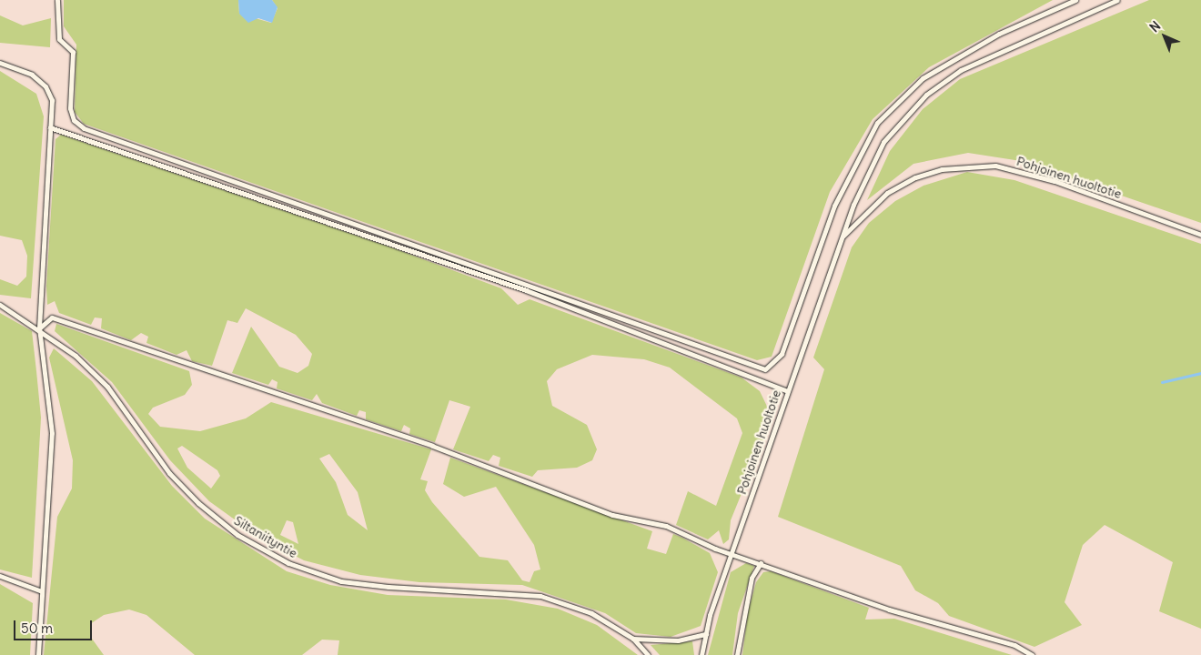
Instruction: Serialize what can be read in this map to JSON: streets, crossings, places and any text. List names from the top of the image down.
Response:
{
  "streets": {
    "lane": ["Pohjoinen huoltotie", "Siltaniityntie"]
  },
  "scale_bar": "50 m",
  "north": "top left"
}
